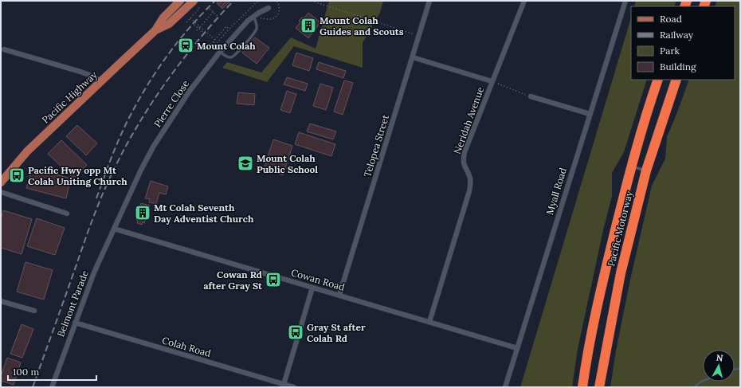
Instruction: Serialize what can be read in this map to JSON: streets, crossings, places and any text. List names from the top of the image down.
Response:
{
  "streets": {
    "highway": ["Pacific Motorway"],
    "main road": ["Pacific Highway"],
    "street": [
      "Pierre Close",
      "Neridah Avenue",
      "Telopea Street",
      "Myall Road",
      "Cowan Road",
      "Belmont Parade",
      "Colah Road"
    ]
  },
  "crossings": [
    ["Pierre Close", "Cowan Road"],
    ["Pierre Close", "Belmont Parade"],
    ["Neridah Avenue", "Cowan Road"],
    ["Telopea Street", "Cowan Road"],
    ["Myall Road", "Cowan Road"],
    ["Cowan Road", "Belmont Parade"],
    ["Belmont Parade", "Colah Road"]
  ],
  "places": {
    "building": ["Mount Colah Guides and Scouts", "Mt Colah Seventh Day Adventist Church"],
    "station": ["Mount Colah"],
    "school or university": ["Mount Colah Public School"],
    "bus stop": ["Pacific Hwy opp Mt Colah Uniting Church", "Cowan Rd after Gray St", "Gray St after Colah Rd"]
  },
  "legend": [
    "Road",
    "Railway",
    "Park",
    "Building"
  ],
  "scale_bar": "100 m",
  "north": "top"
}
